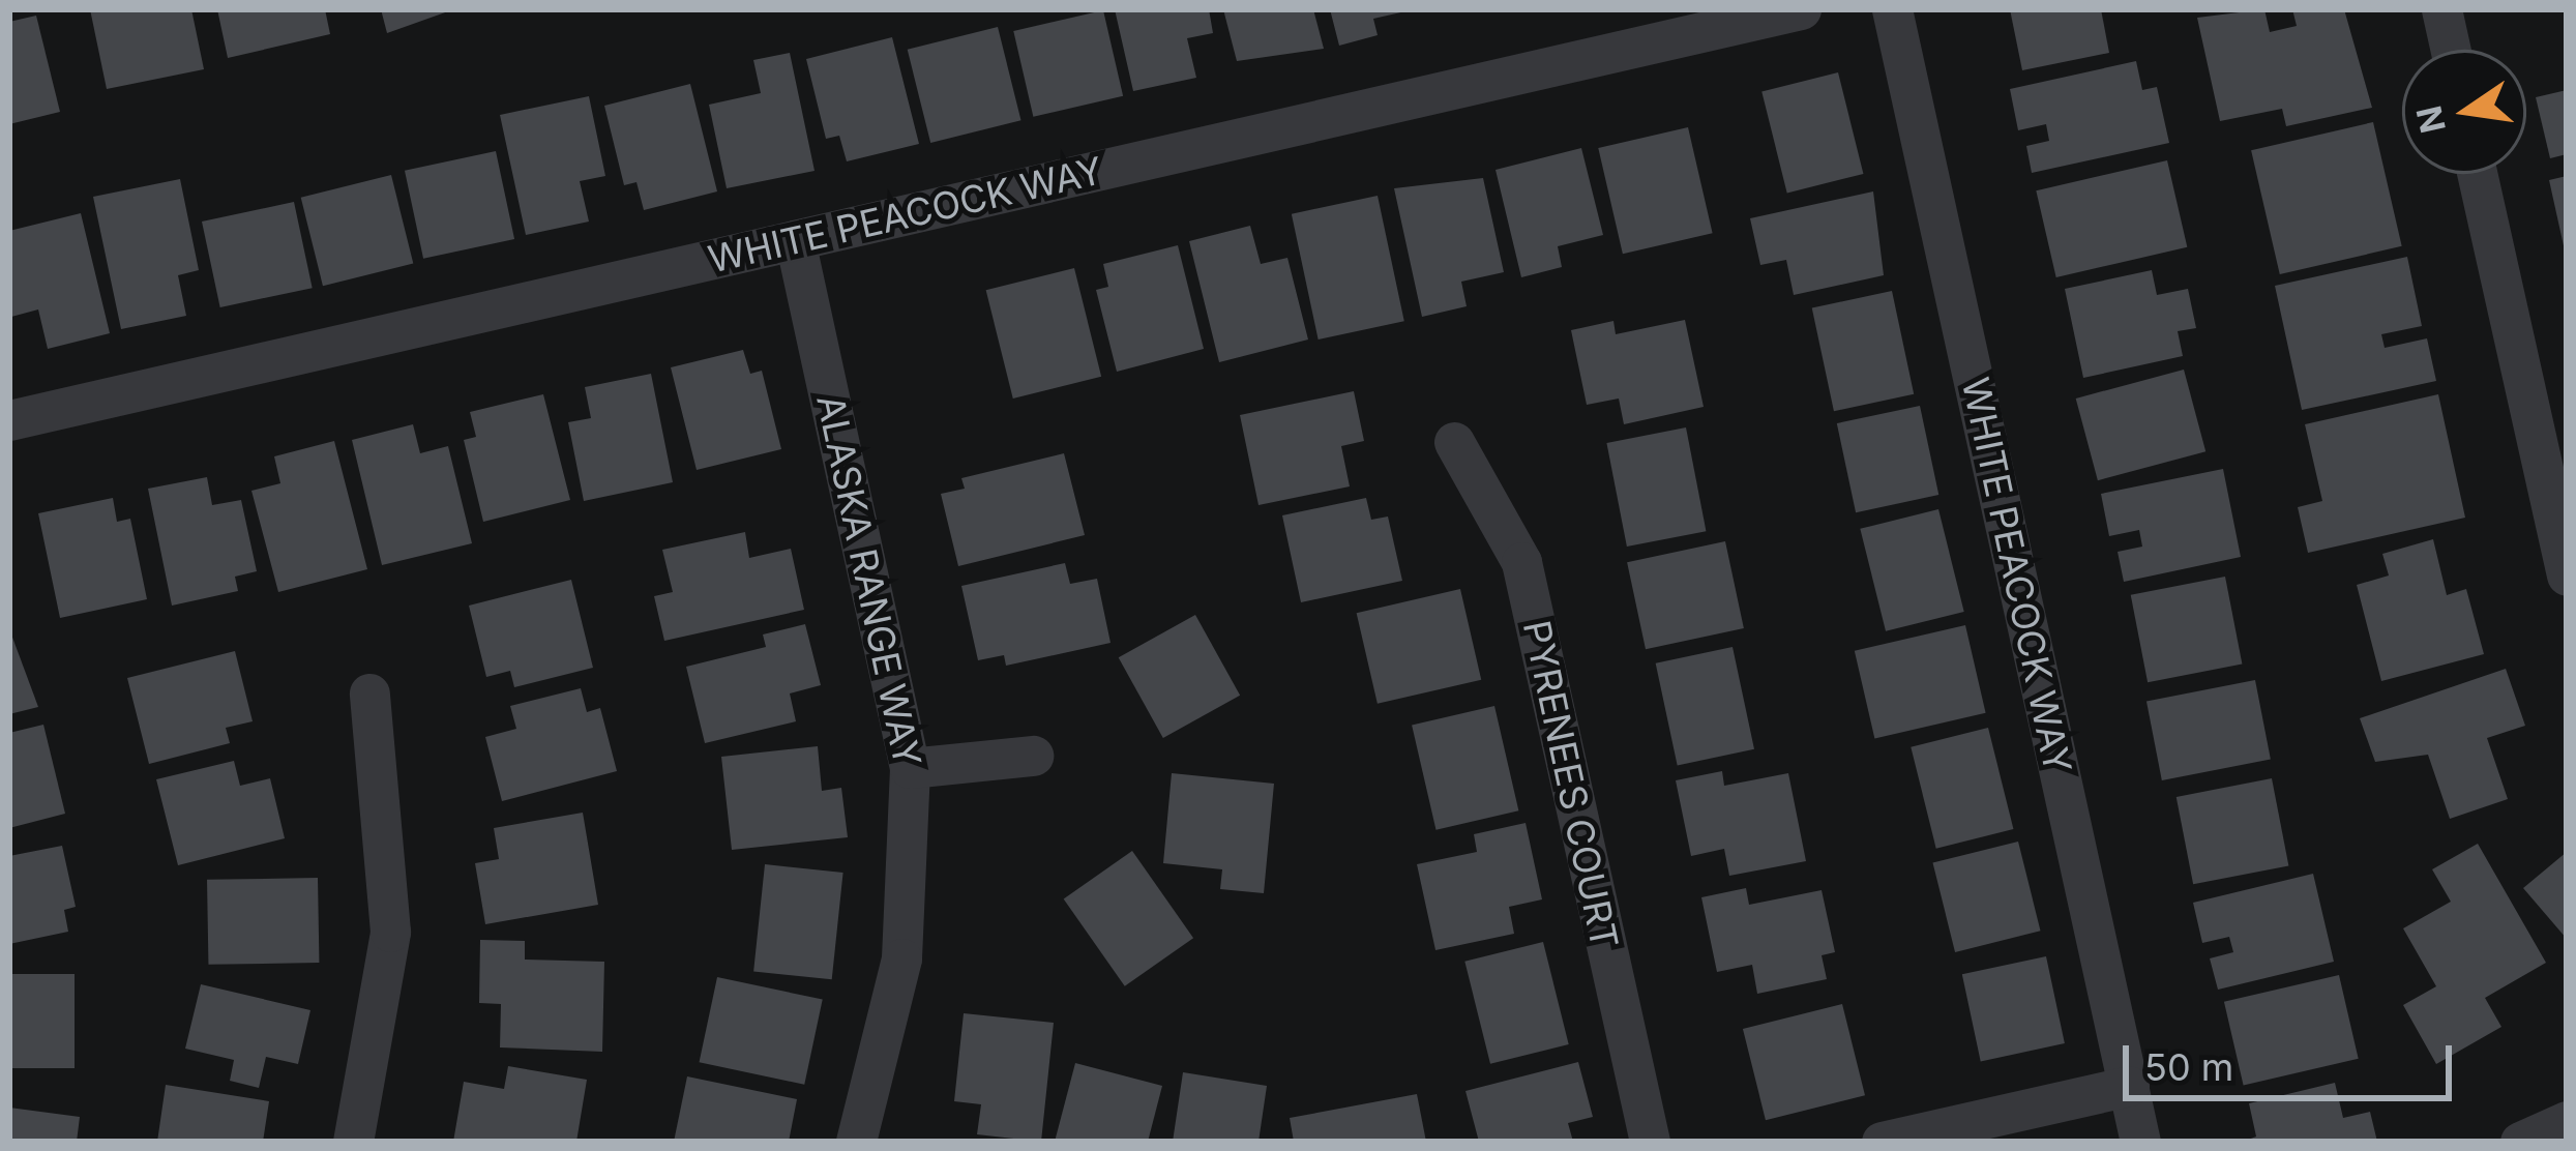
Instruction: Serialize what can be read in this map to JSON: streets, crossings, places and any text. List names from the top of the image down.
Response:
{
  "streets": {
    "street": ["WHITE PEACOCK WAY", "ALASKA RANGE WAY", "PYRENEES COURT"]
  },
  "crossings": [
    ["WHITE PEACOCK WAY", "ALASKA RANGE WAY"]
  ],
  "scale_bar": "50 m",
  "north": "left"
}
